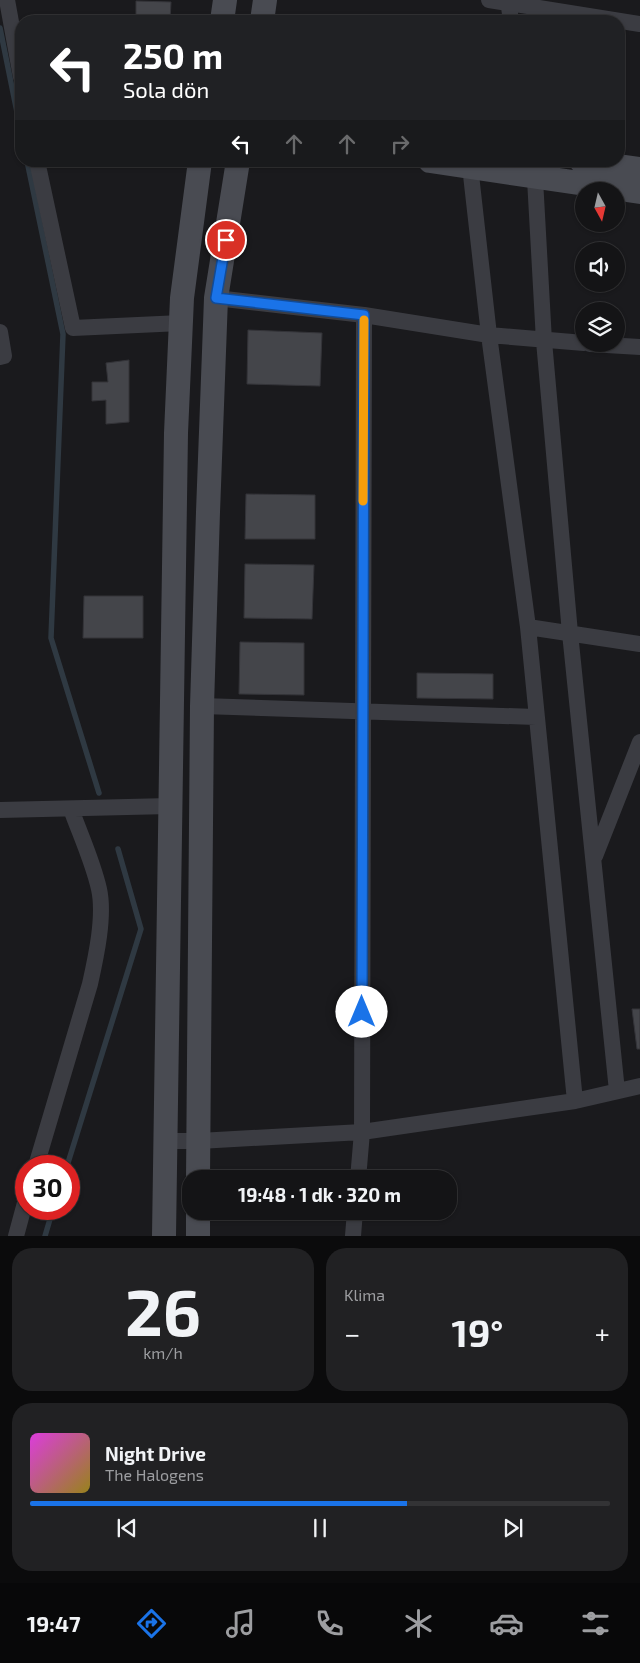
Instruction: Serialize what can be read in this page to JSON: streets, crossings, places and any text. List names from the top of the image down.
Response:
{
  "north": "bottom",
  "page": {
    "turn": ["250 m", "Sola dön"],
    "limit": "30",
    "trip": "19:48 · 1 dk · 320 m",
    "tile": [
      ["26", "km/h"],
      "Klima"
    ],
    "heat": ["−", "19°", "+"],
    "song": ["Night Drive", "The Halogens"],
    "tabs": "19:47"
  }
}
